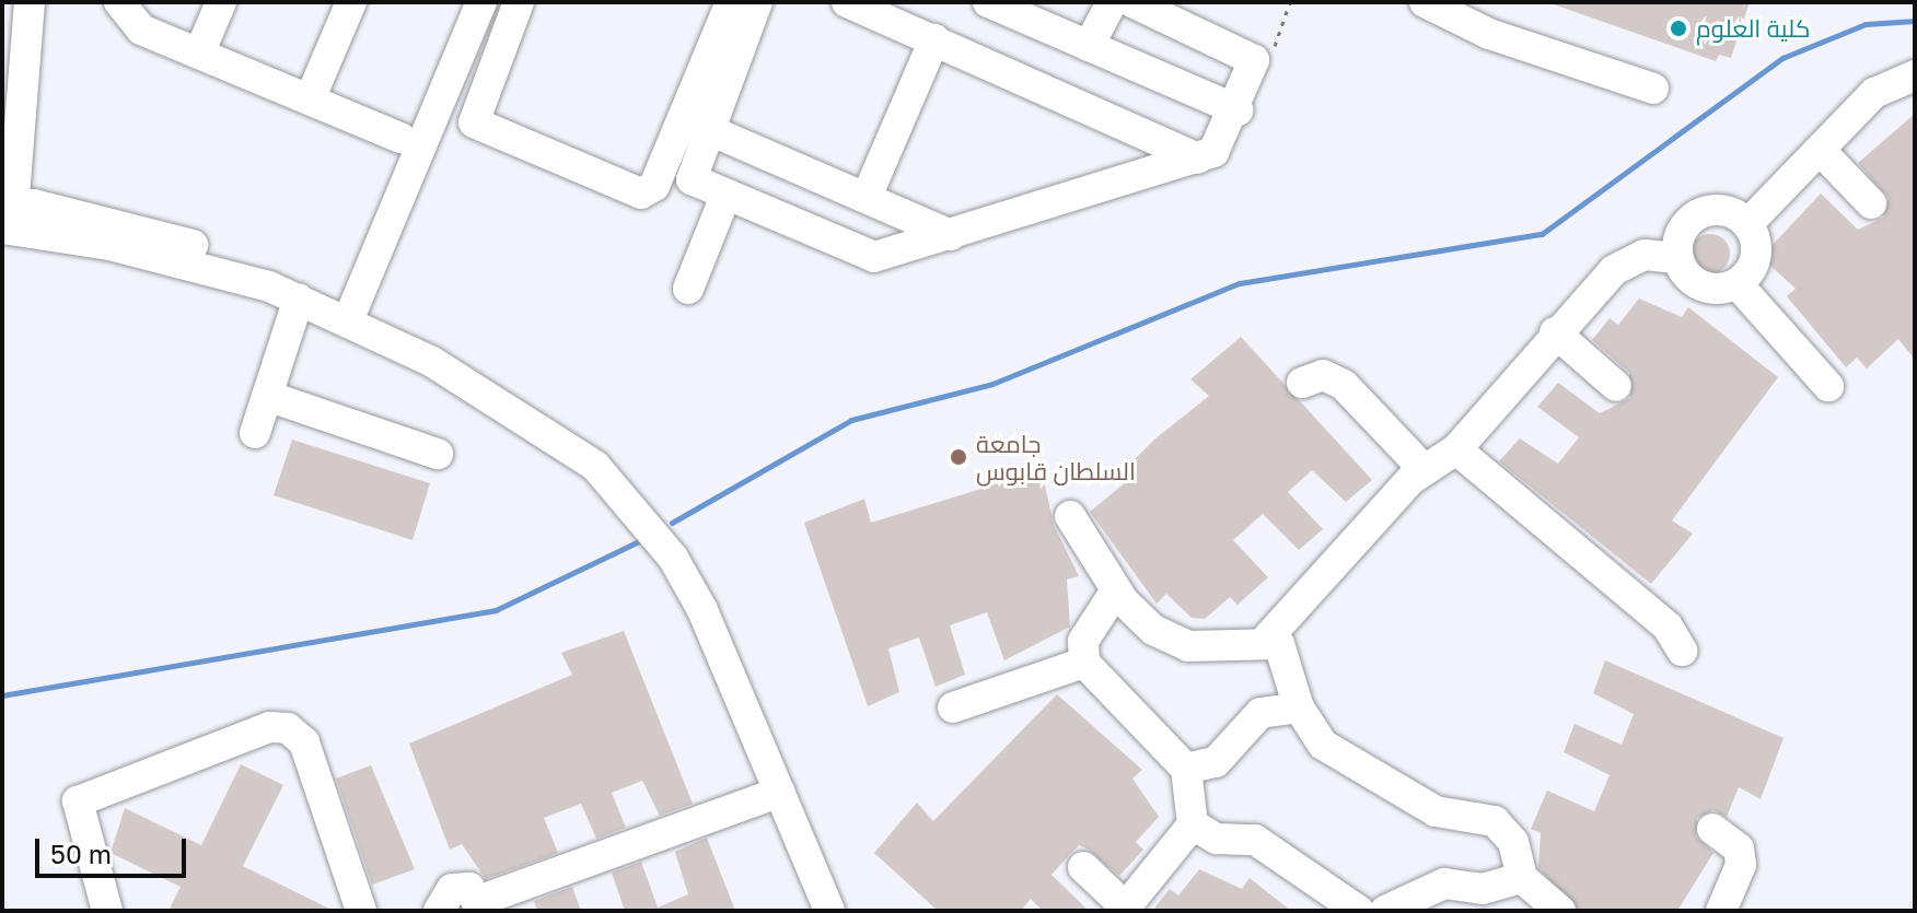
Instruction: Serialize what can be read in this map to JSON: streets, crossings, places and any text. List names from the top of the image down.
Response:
{
  "places": ["كلية العلوم", "جامعة السلطان قابوس"],
  "scale_bar": "50 m"
}
